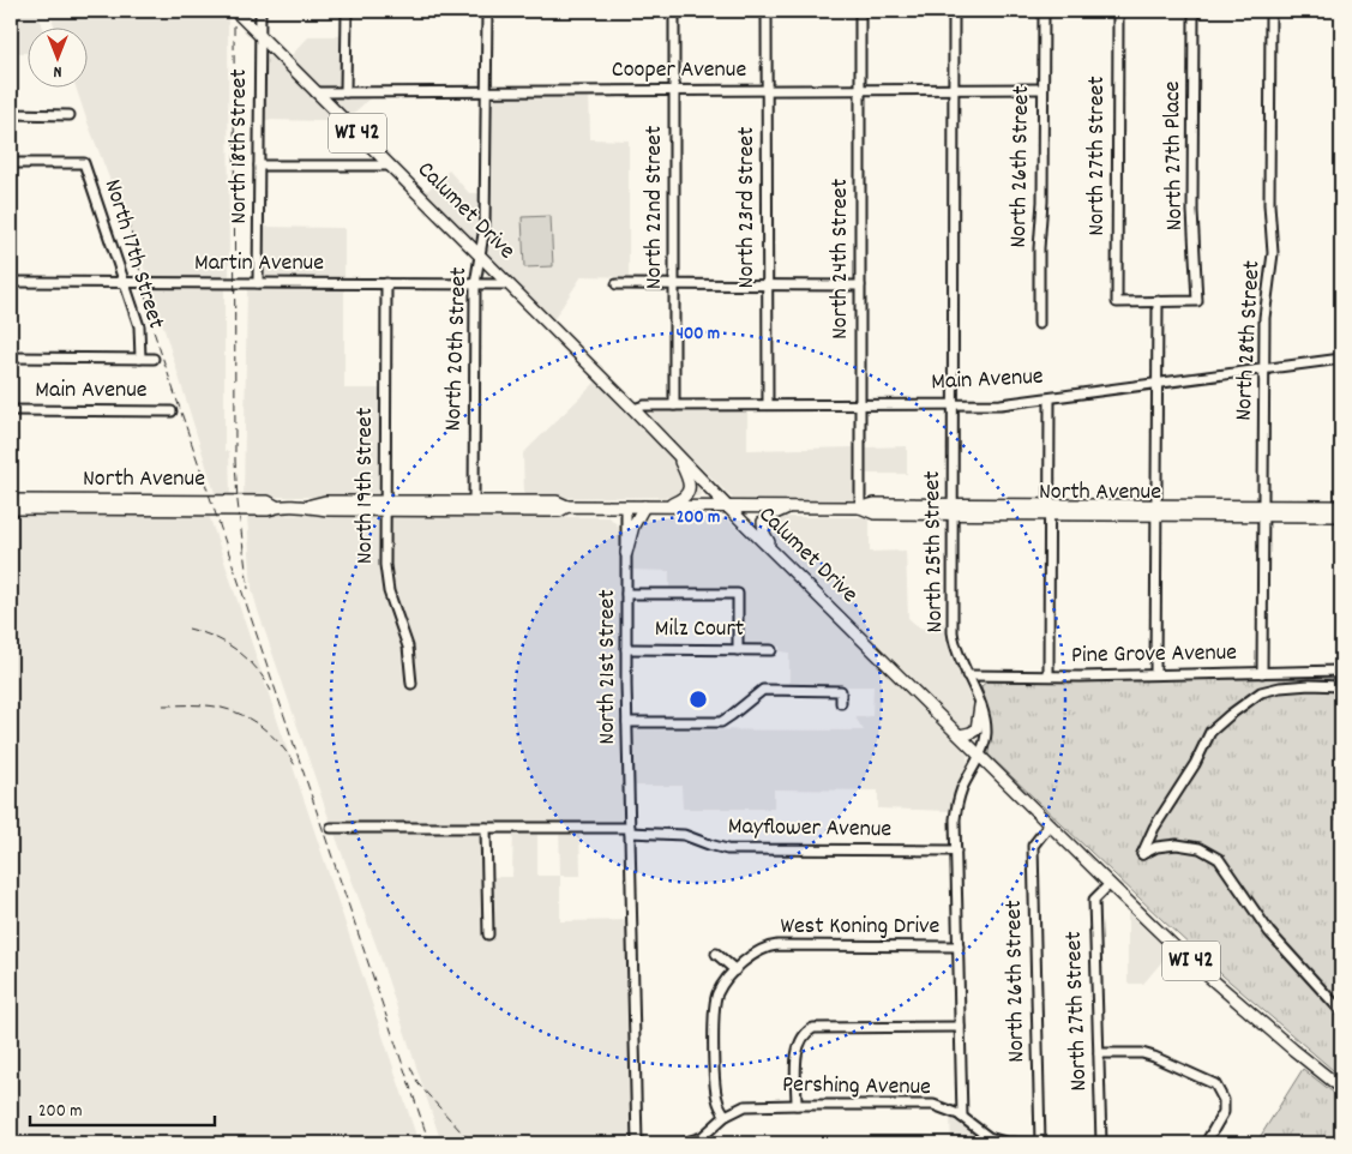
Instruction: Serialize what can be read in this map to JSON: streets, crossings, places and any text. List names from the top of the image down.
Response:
{
  "streets": {
    "main road": ["WI 42", "Calumet Drive", "North Avenue"],
    "street": [
      "Cooper Avenue",
      "North 18th Street",
      "North 27th Street",
      "North 27th Place",
      "North 26th Street",
      "North 22nd Street",
      "North 23rd Street",
      "North 17th Street",
      "North 24th Street",
      "Martin Avenue",
      "North 28th Street",
      "North 20th Street",
      "Main Avenue",
      "North 19th Street",
      "North 25th Street",
      "Milz Court",
      "Pine Grove Avenue",
      "North 21st Street",
      "Mayflower Avenue",
      "West Koning Drive",
      "Pershing Avenue"
    ]
  },
  "crossings": [
    ["Cooper Avenue", "North 26th Street"],
    ["Cooper Avenue", "North 22nd Street"],
    ["Cooper Avenue", "North 23rd Street"],
    ["Cooper Avenue", "Calumet Drive"],
    ["Cooper Avenue", "North 24th Street"],
    ["Cooper Avenue", "North 20th Street"],
    ["Cooper Avenue", "North 25th Street"],
    ["North 18th Street", "Calumet Drive"],
    ["North 18th Street", "Martin Avenue"],
    ["North 27th Street", "North 27th Place"],
    ["North 27th Street", "Calumet Drive"],
    ["North 26th Street", "Calumet Drive"],
    ["North 22nd Street", "Main Avenue"],
    ["North 23rd Street", "Main Avenue"],
    ["Calumet Drive", "Martin Avenue"],
    ["Calumet Drive", "North 20th Street"],
    ["Calumet Drive", "Main Avenue"],
    ["Calumet Drive", "North Avenue"],
    ["Calumet Drive", "North 25th Street"],
    ["North 17th Street", "Martin Avenue"],
    ["North 24th Street", "Main Avenue"],
    ["North 24th Street", "North Avenue"],
    ["Martin Avenue", "North 20th Street"],
    ["Martin Avenue", "North 19th Street"],
    ["North 28th Street", "Main Avenue"],
    ["North 28th Street", "North Avenue"],
    ["North 28th Street", "Pine Grove Avenue"],
    ["North 20th Street", "North Avenue"],
    ["Main Avenue", "North 25th Street"],
    ["North Avenue", "North 19th Street"],
    ["North Avenue", "North 25th Street"],
    ["North Avenue", "North 21st Street"],
    ["North 25th Street", "Pine Grove Avenue"],
    ["North 25th Street", "Mayflower Avenue"],
    ["North 25th Street", "West Koning Drive"],
    ["North 25th Street", "Pershing Avenue"],
    ["Milz Court", "North 21st Street"],
    ["North 21st Street", "Mayflower Avenue"],
    ["West Koning Drive", "Pershing Avenue"]
  ],
  "scale_bar": "200 m",
  "north": "bottom",
  "rings": ["400 m", "200 m"]
}
